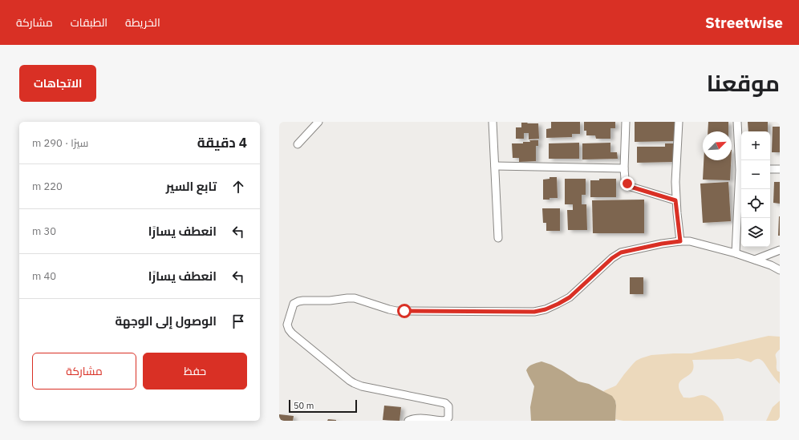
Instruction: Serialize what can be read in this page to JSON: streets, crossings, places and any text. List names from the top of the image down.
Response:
{
  "scale_bar": "50 m",
  "north": "top right",
  "page": {
    "header": "Streetwise",
    "nav": ["الخريطة", "الطبقات", "مشاركة"],
    "title": "موقعنا",
    "buttons": [
      "الاتجاهات",
      ["حفظ", "مشاركة"]
    ],
    "heading": ["4 دقيقة", "سيرًا · 290 m"],
    "map_buttons": ["+", "−"],
    "list": [
      ["تابع السير", "220 m"],
      ["انعطف يسارًا", "30 m"],
      ["انعطف يسارًا", "40 m"],
      "الوصول إلى الوجهة"
    ],
    "scale": "50 m"
  }
}
